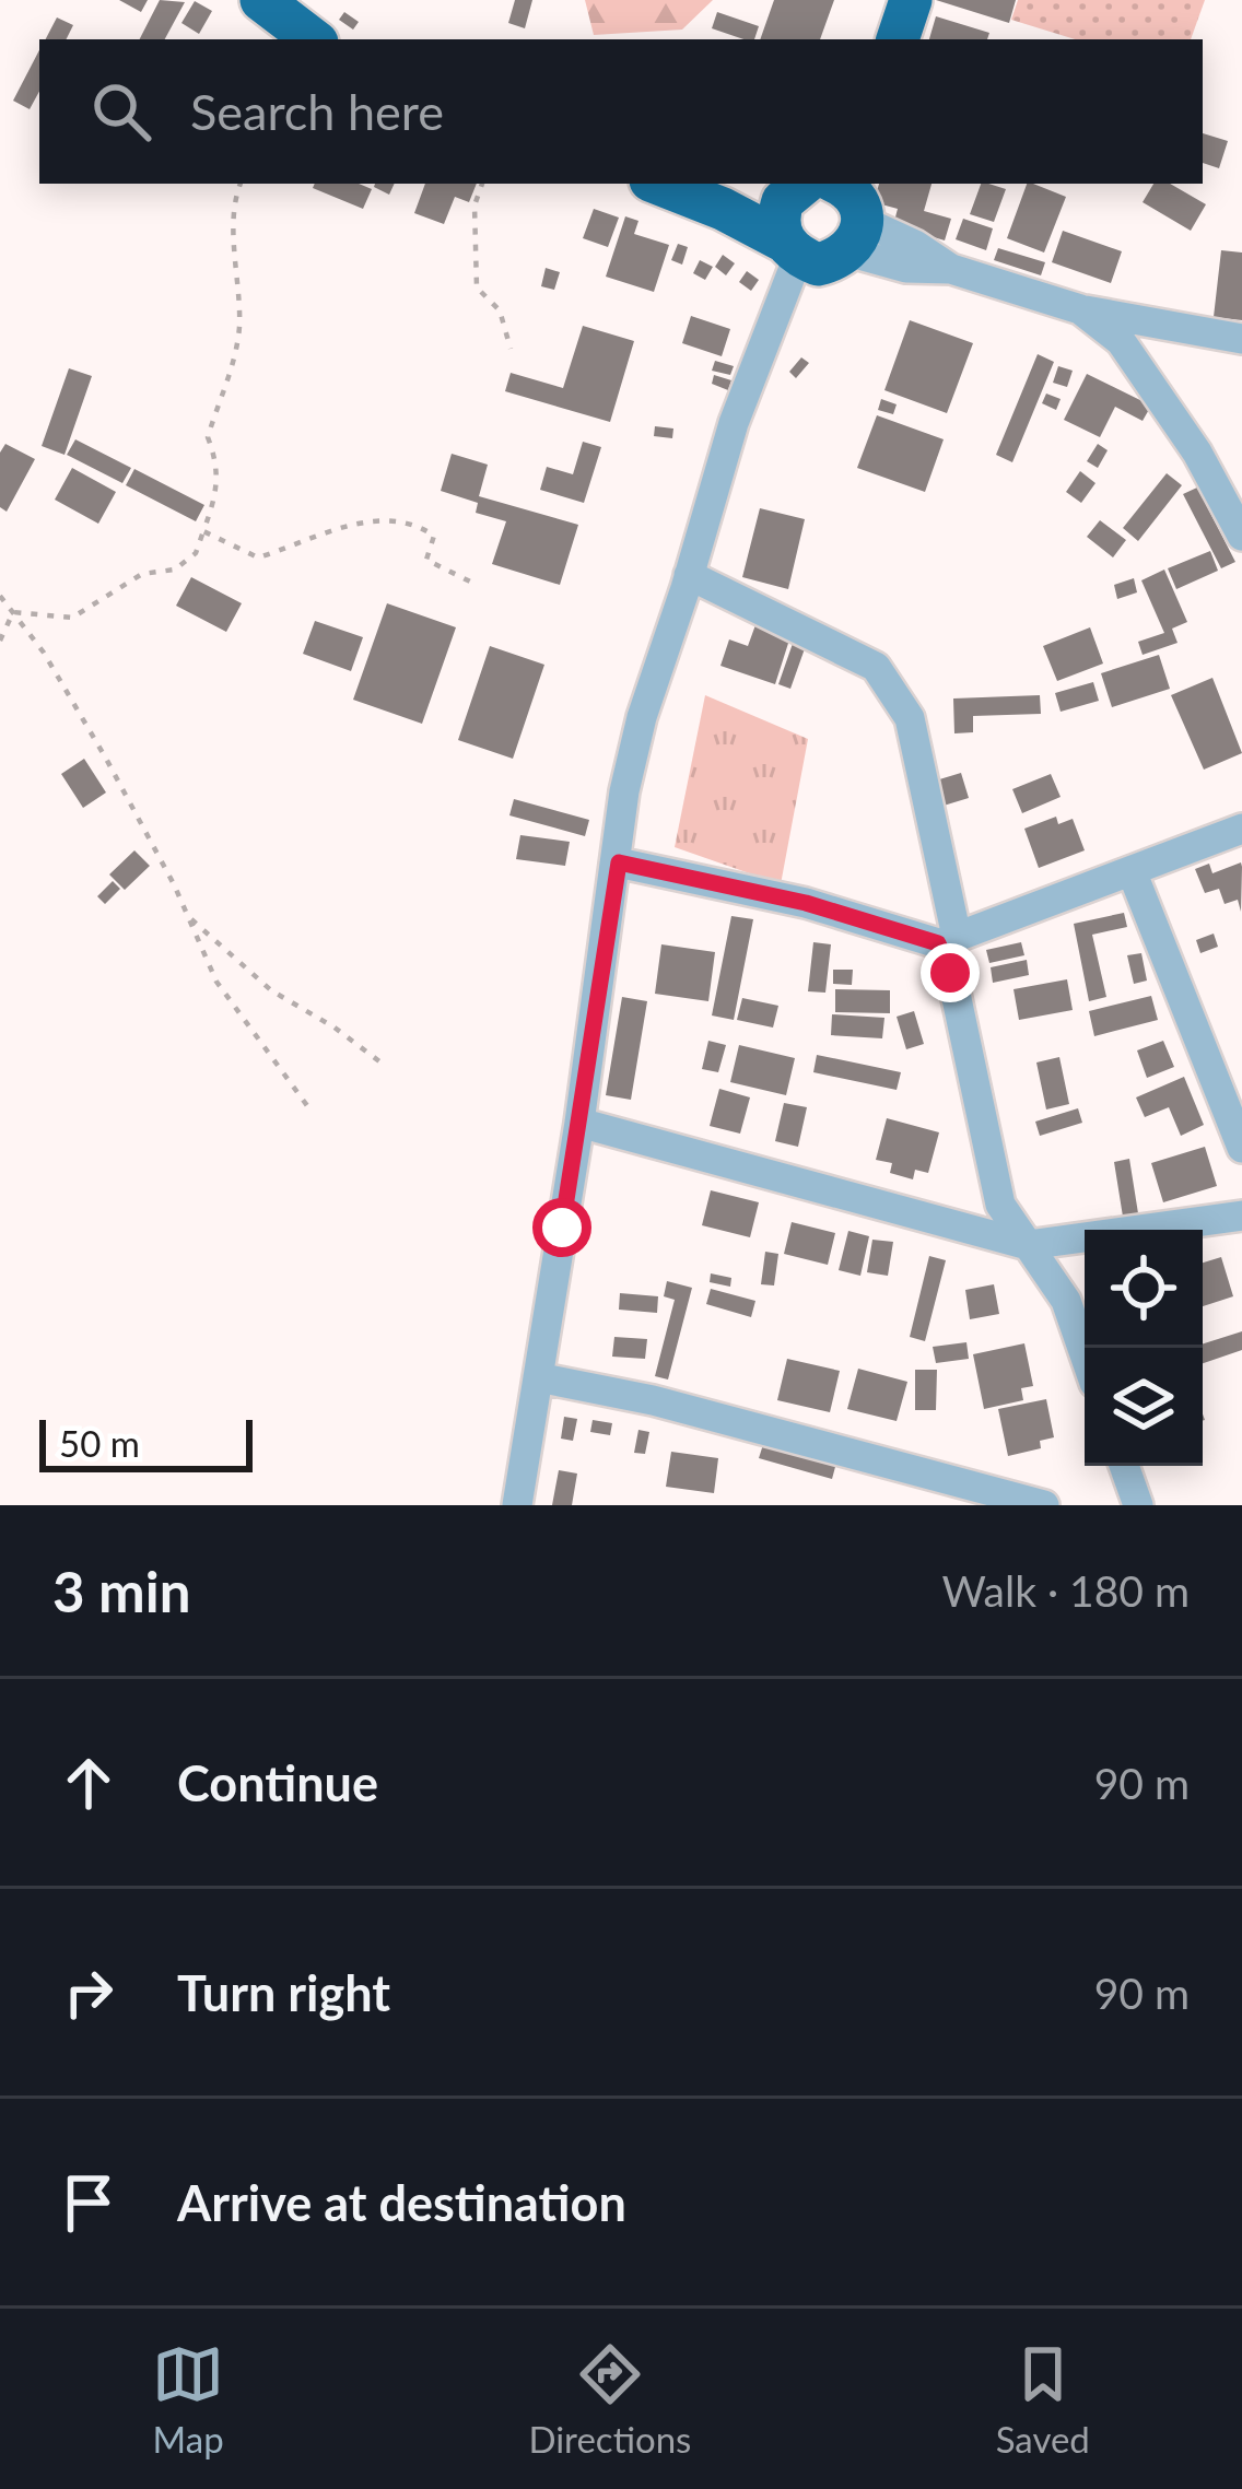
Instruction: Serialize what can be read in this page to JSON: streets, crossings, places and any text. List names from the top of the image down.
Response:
{
  "scale_bar": "50 m",
  "page": {
    "search": "Search here",
    "scale": "50 m",
    "heading": ["3 min", "Walk · 180 m"],
    "list": [
      ["Continue", "90 m"],
      ["Turn right", "90 m"],
      "Arrive at destination"
    ],
    "nav": ["Map", "Directions", "Saved"]
  }
}
